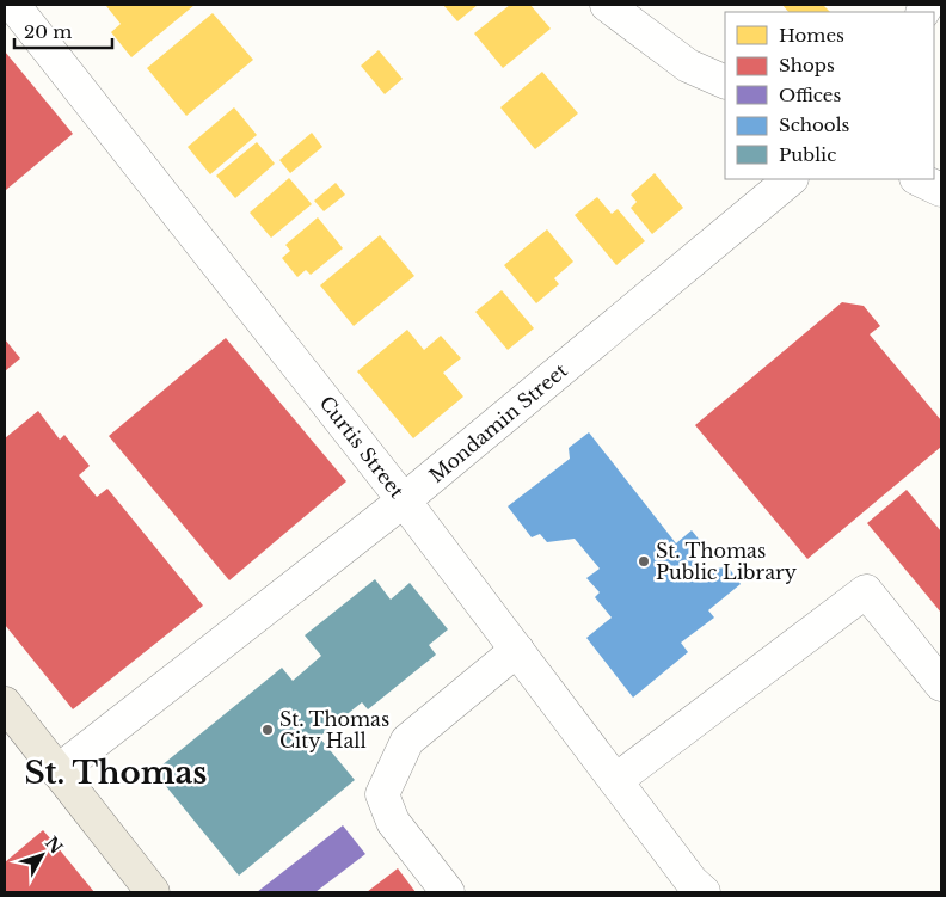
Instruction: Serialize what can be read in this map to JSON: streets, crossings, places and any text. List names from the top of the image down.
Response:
{
  "streets": {
    "street": ["Mondamin Street", "Curtis Street"]
  },
  "crossings": [
    ["Mondamin Street", "Curtis Street"]
  ],
  "districts": ["St. Thomas"],
  "places": ["St. Thomas Public Library", "St. Thomas City Hall"],
  "legend": [
    "Homes",
    "Shops",
    "Offices",
    "Schools",
    "Public"
  ],
  "scale_bar": "20 m",
  "north": "top right"
}
